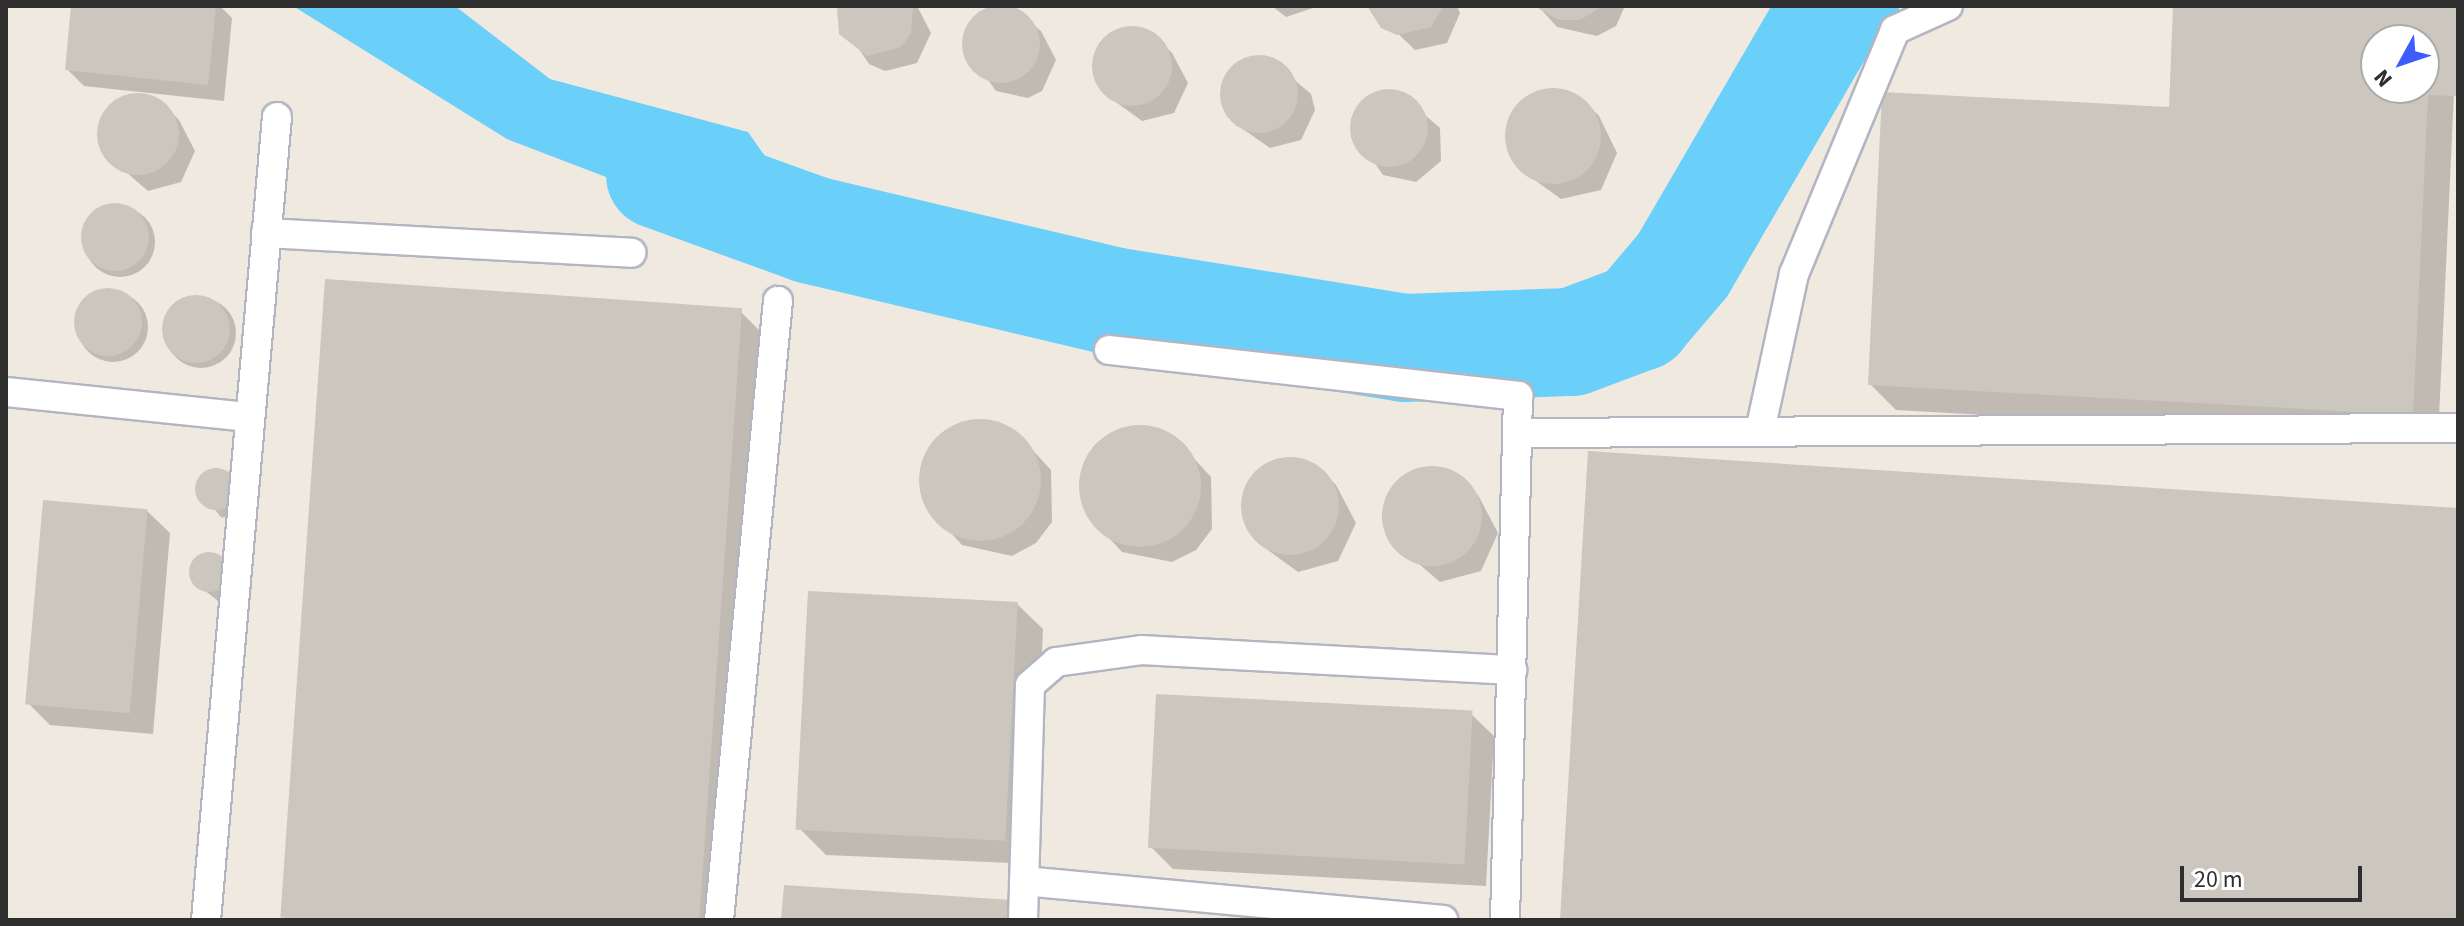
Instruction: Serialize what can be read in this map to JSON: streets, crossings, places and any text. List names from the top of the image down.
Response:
{
  "scale_bar": "20 m",
  "north": "bottom left"
}
